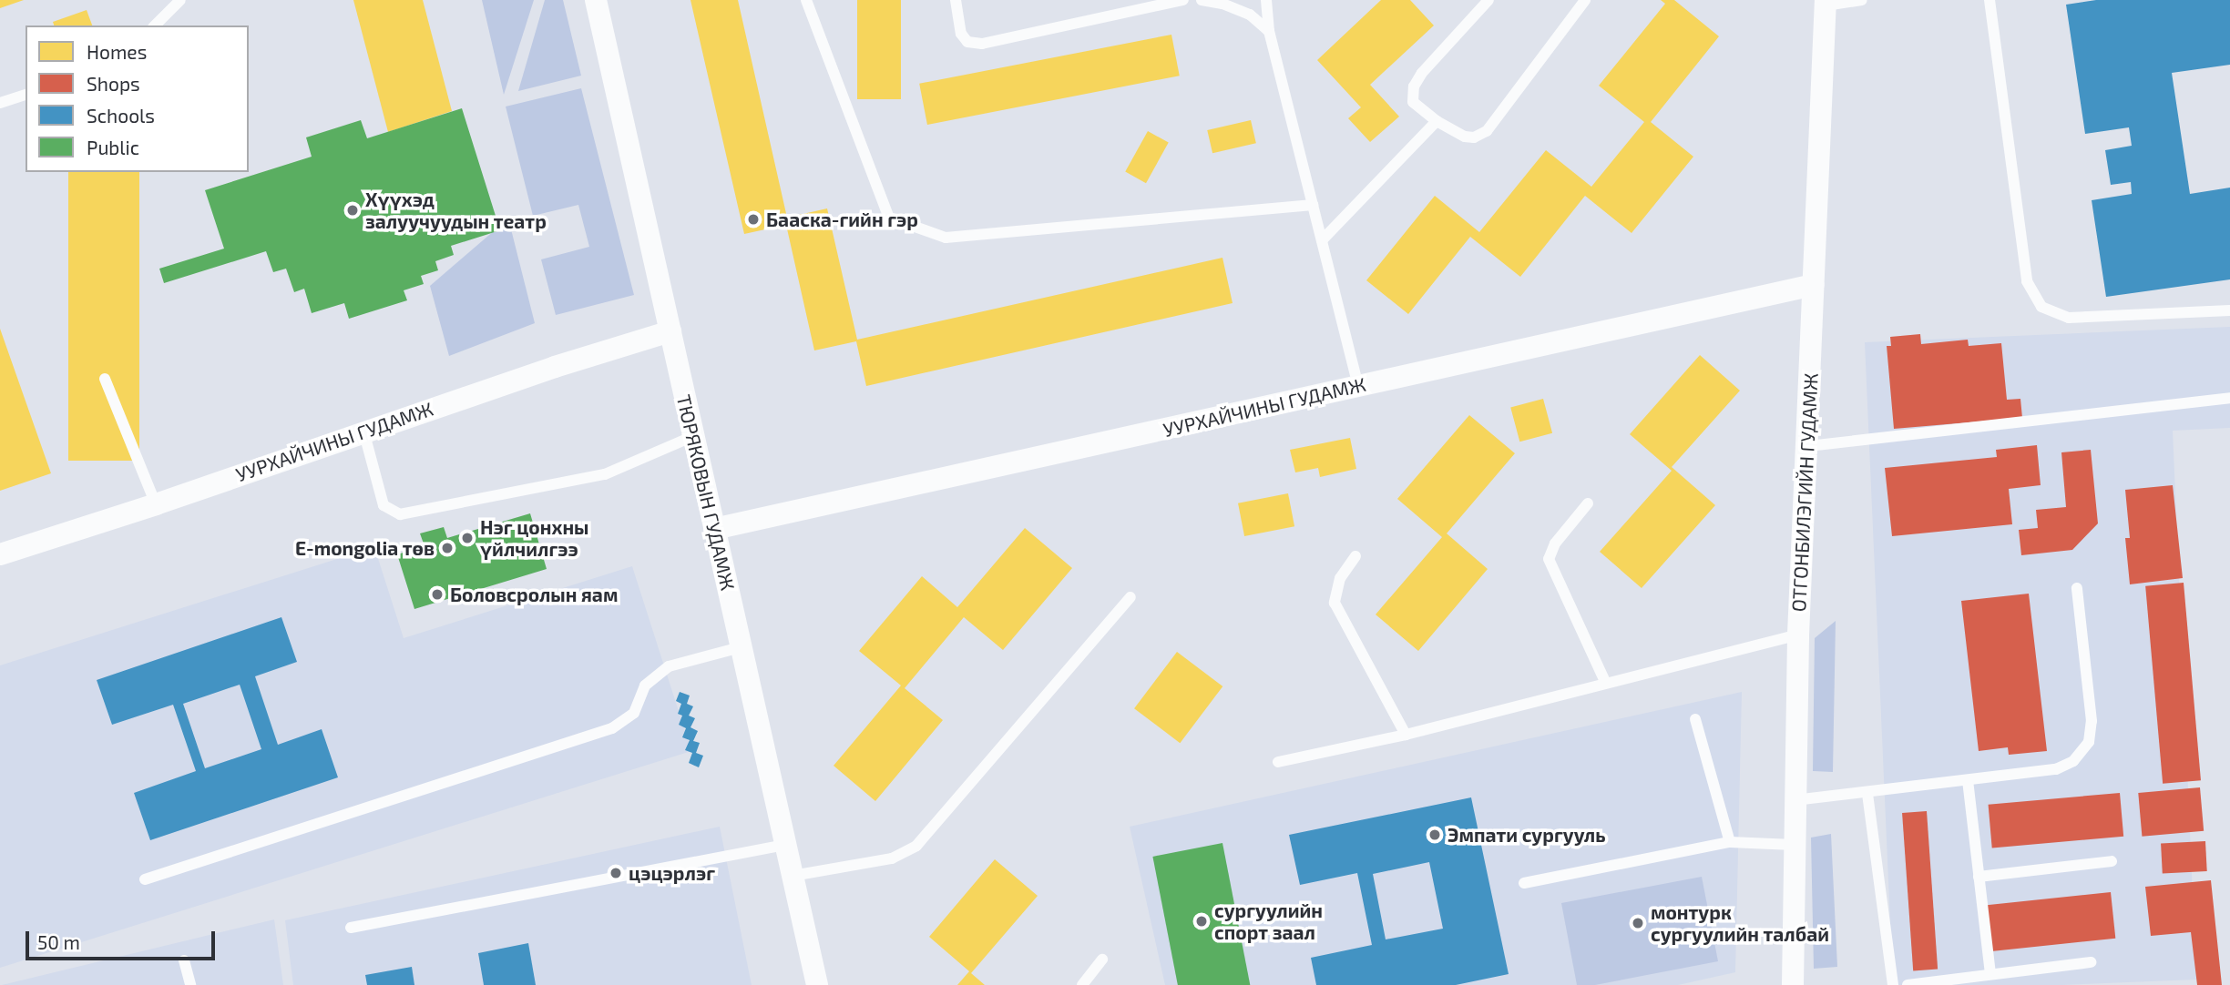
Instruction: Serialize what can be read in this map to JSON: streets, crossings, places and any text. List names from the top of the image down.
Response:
{
  "streets": {
    "street": ["УУРХАЙЧИНЫ ГУДАМЖ", "ТЮРЯКОВЫН ГУДАМЖ", "ОТГОНБИЛЭГИЙН ГУДАМЖ"]
  },
  "crossings": [
    ["УУРХАЙЧИНЫ ГУДАМЖ", "ТЮРЯКОВЫН ГУДАМЖ"],
    ["УУРХАЙЧИНЫ ГУДАМЖ", "ОТГОНБИЛЭГИЙН ГУДАМЖ"]
  ],
  "places": [
    "Хүүхэд залуучуудын театр",
    "Бааска-гийн гэр",
    "Нэг цонхны үйлчилгээ",
    "E-mongolia төв",
    "Боловсролын яам",
    "Эмпати сургууль",
    "цэцэрлэг",
    "сургуулийн спорт заал",
    "монтурк сургуулийн талбай"
  ],
  "legend": [
    "Homes",
    "Shops",
    "Schools",
    "Public"
  ],
  "scale_bar": "50 m"
}
